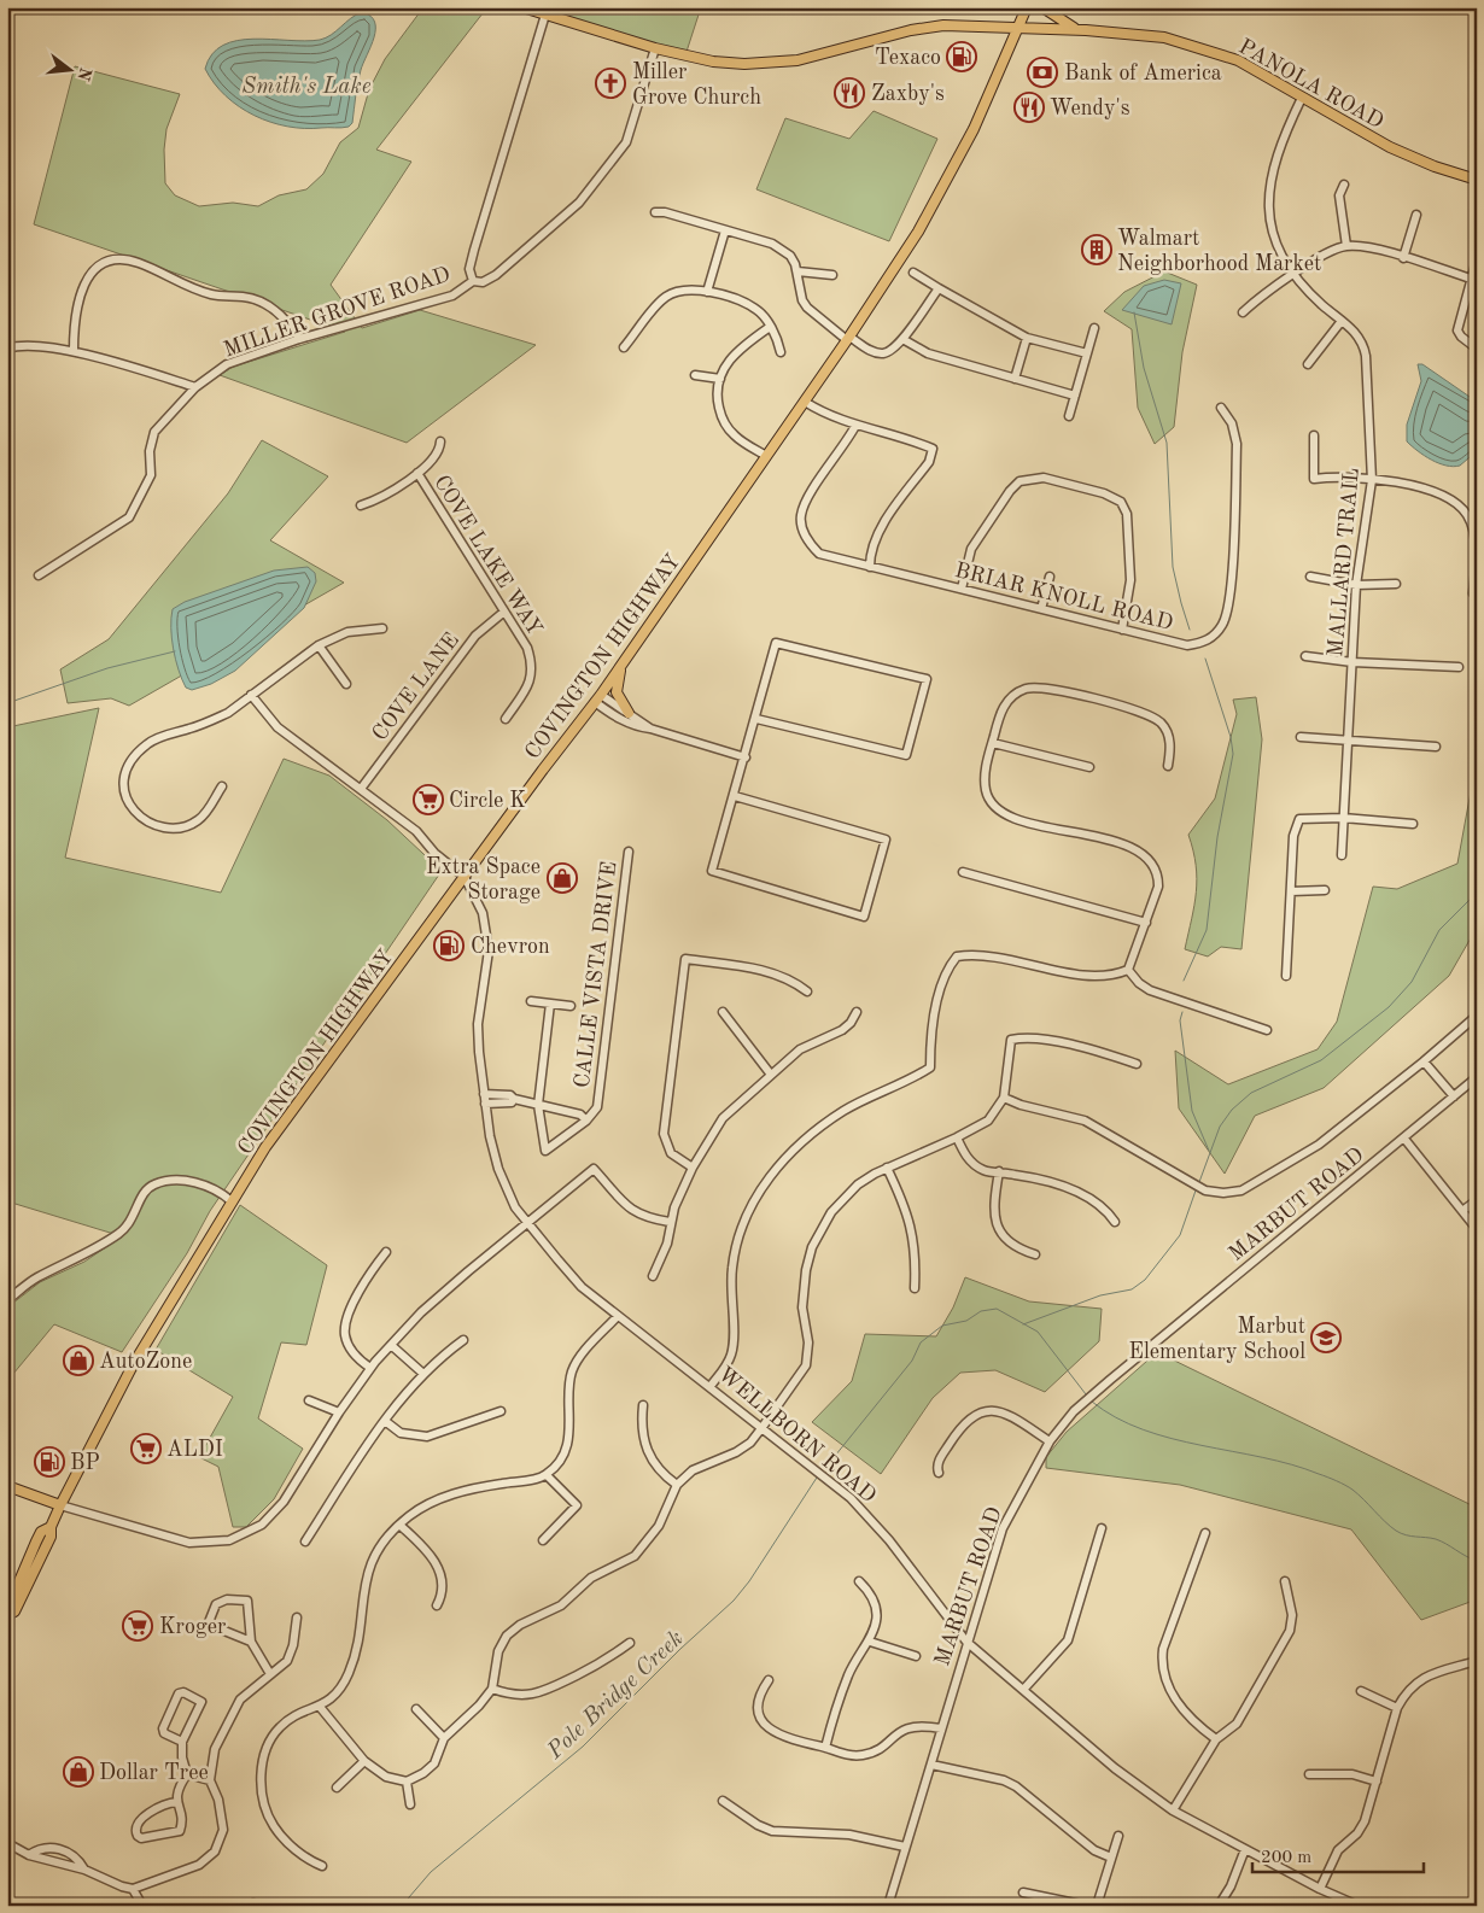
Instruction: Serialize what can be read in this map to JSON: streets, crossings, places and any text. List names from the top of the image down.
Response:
{
  "streets": {
    "main road": ["PANOLA ROAD", "COVINGTON HIGHWAY"],
    "street": [
      "MILLER GROVE ROAD",
      "COVE LAKE WAY",
      "MALLARD TRAIL",
      "BRIAR KNOLL ROAD",
      "COVE LANE",
      "CALLE VISTA DRIVE",
      "MARBUT ROAD",
      "WELLBORN ROAD"
    ]
  },
  "crossings": [
    ["PANOLA ROAD", "MILLER GROVE ROAD"],
    ["PANOLA ROAD", "MALLARD TRAIL"],
    ["PANOLA ROAD", "COVINGTON HIGHWAY"],
    ["COVE LAKE WAY", "COVE LANE"],
    ["COVINGTON HIGHWAY", "WELLBORN ROAD"],
    ["MARBUT ROAD", "WELLBORN ROAD"]
  ],
  "water": ["Smith's Lake", "Pole Bridge Creek"],
  "places": {
    "fuel station": ["Texaco", "Chevron", "BP"],
    "bank": ["Bank of America"],
    "church": ["Miller Grove Church"],
    "restaurant": ["Zaxby's", "Wendy's"],
    "building": ["Walmart Neighborhood Market"],
    "supermarket": ["Circle K", "ALDI", "Kroger"],
    "shop": ["Extra Space Storage", "AutoZone", "Dollar Tree"],
    "school or university": ["Marbut Elementary School"]
  },
  "scale_bar": "200 m",
  "north": "right"
}
